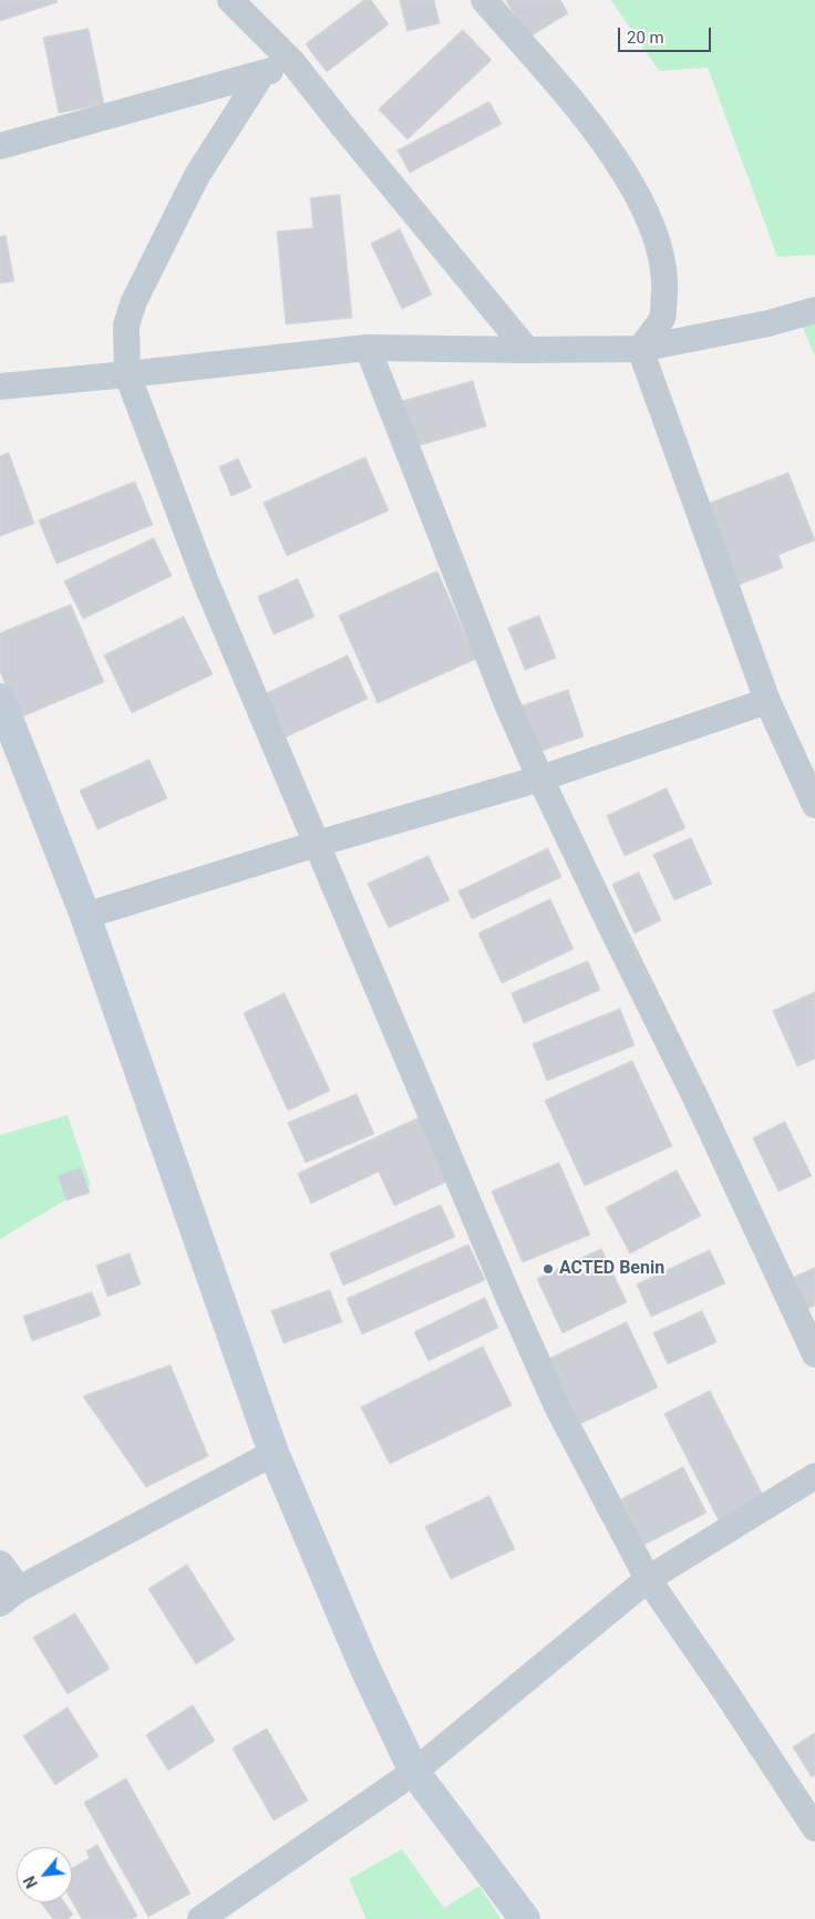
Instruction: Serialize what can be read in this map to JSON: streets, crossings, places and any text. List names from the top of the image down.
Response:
{
  "places": ["ACTED Benin"],
  "scale_bar": "20 m",
  "north": "bottom left"
}
